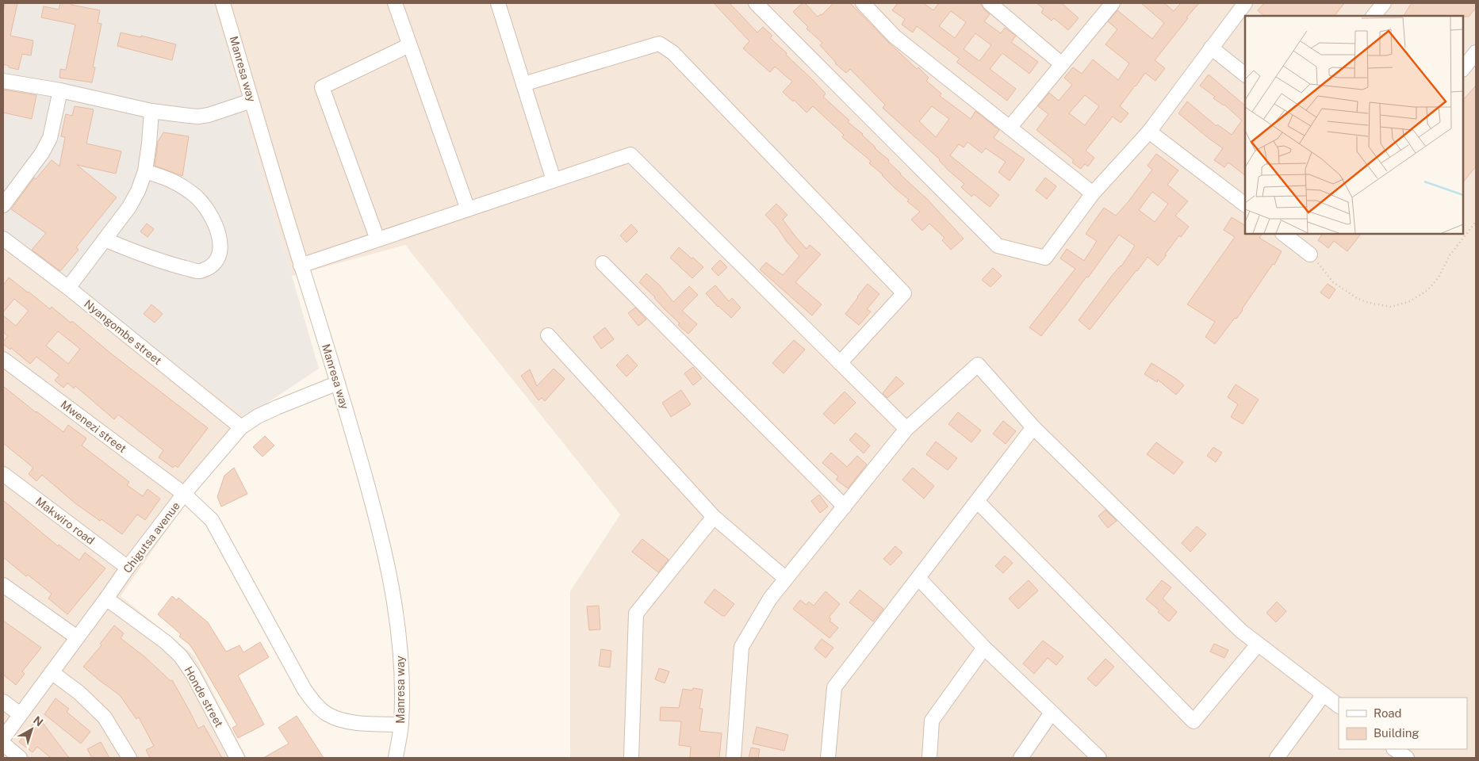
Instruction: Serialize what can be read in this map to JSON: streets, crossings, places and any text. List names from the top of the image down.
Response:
{
  "streets": {
    "street": [
      "Manresa way",
      "Nyangombe street",
      "Mwenezi street",
      "Makwiro road",
      "Chigutsa avenue",
      "Honde street"
    ]
  },
  "crossings": [
    ["Manresa way", "Mwenezi street"],
    ["Manresa way", "Chigutsa avenue"],
    ["Nyangombe street", "Chigutsa avenue"],
    ["Mwenezi street", "Chigutsa avenue"],
    ["Makwiro road", "Chigutsa avenue"],
    ["Chigutsa avenue", "Honde street"]
  ],
  "legend": ["Road", "Building"],
  "north": "top right"
}
